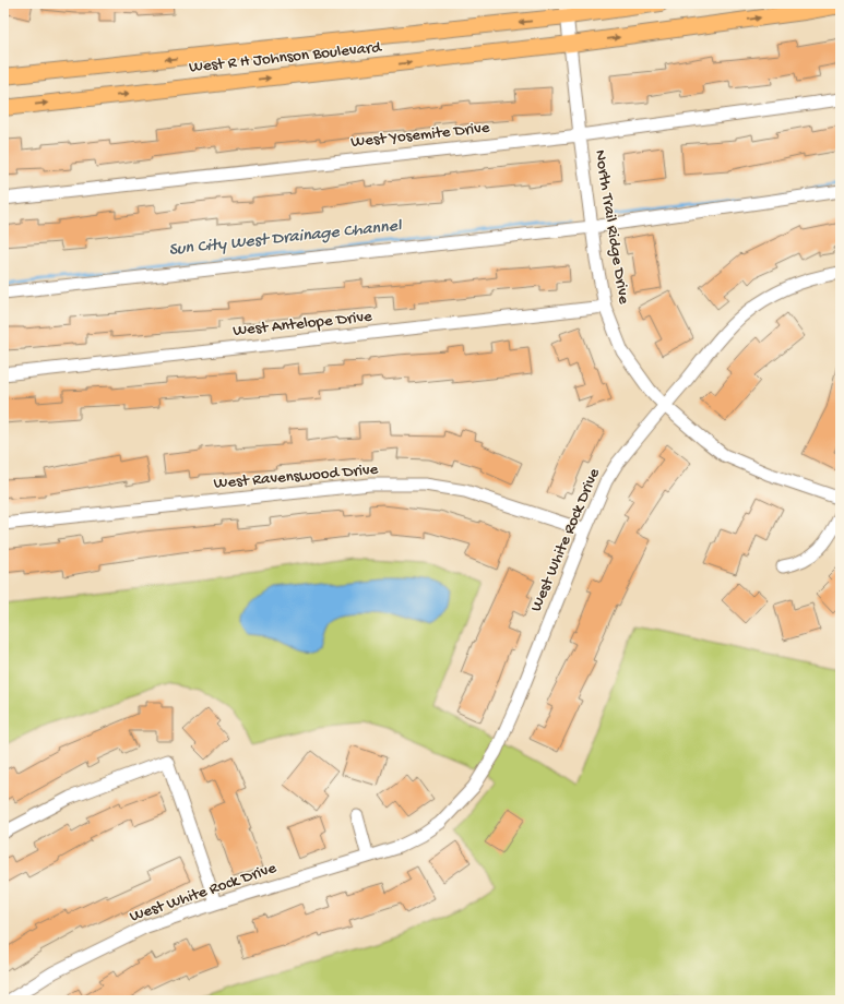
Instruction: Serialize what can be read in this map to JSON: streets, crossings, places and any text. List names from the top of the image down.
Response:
{
  "streets": {
    "main road": ["West R H Johnson Boulevard"],
    "street": [
      "West Yosemite Drive",
      "North Trail Ridge Drive",
      "West Antelope Drive",
      "West Ravenswood Drive",
      "West White Rock Drive"
    ]
  },
  "crossings": [
    ["West R H Johnson Boulevard", "North Trail Ridge Drive"],
    ["West Yosemite Drive", "North Trail Ridge Drive"],
    ["North Trail Ridge Drive", "West Antelope Drive"],
    ["North Trail Ridge Drive", "West White Rock Drive"],
    ["West Ravenswood Drive", "West White Rock Drive"]
  ],
  "water": ["Sun City West Drainage Channel"]
}
